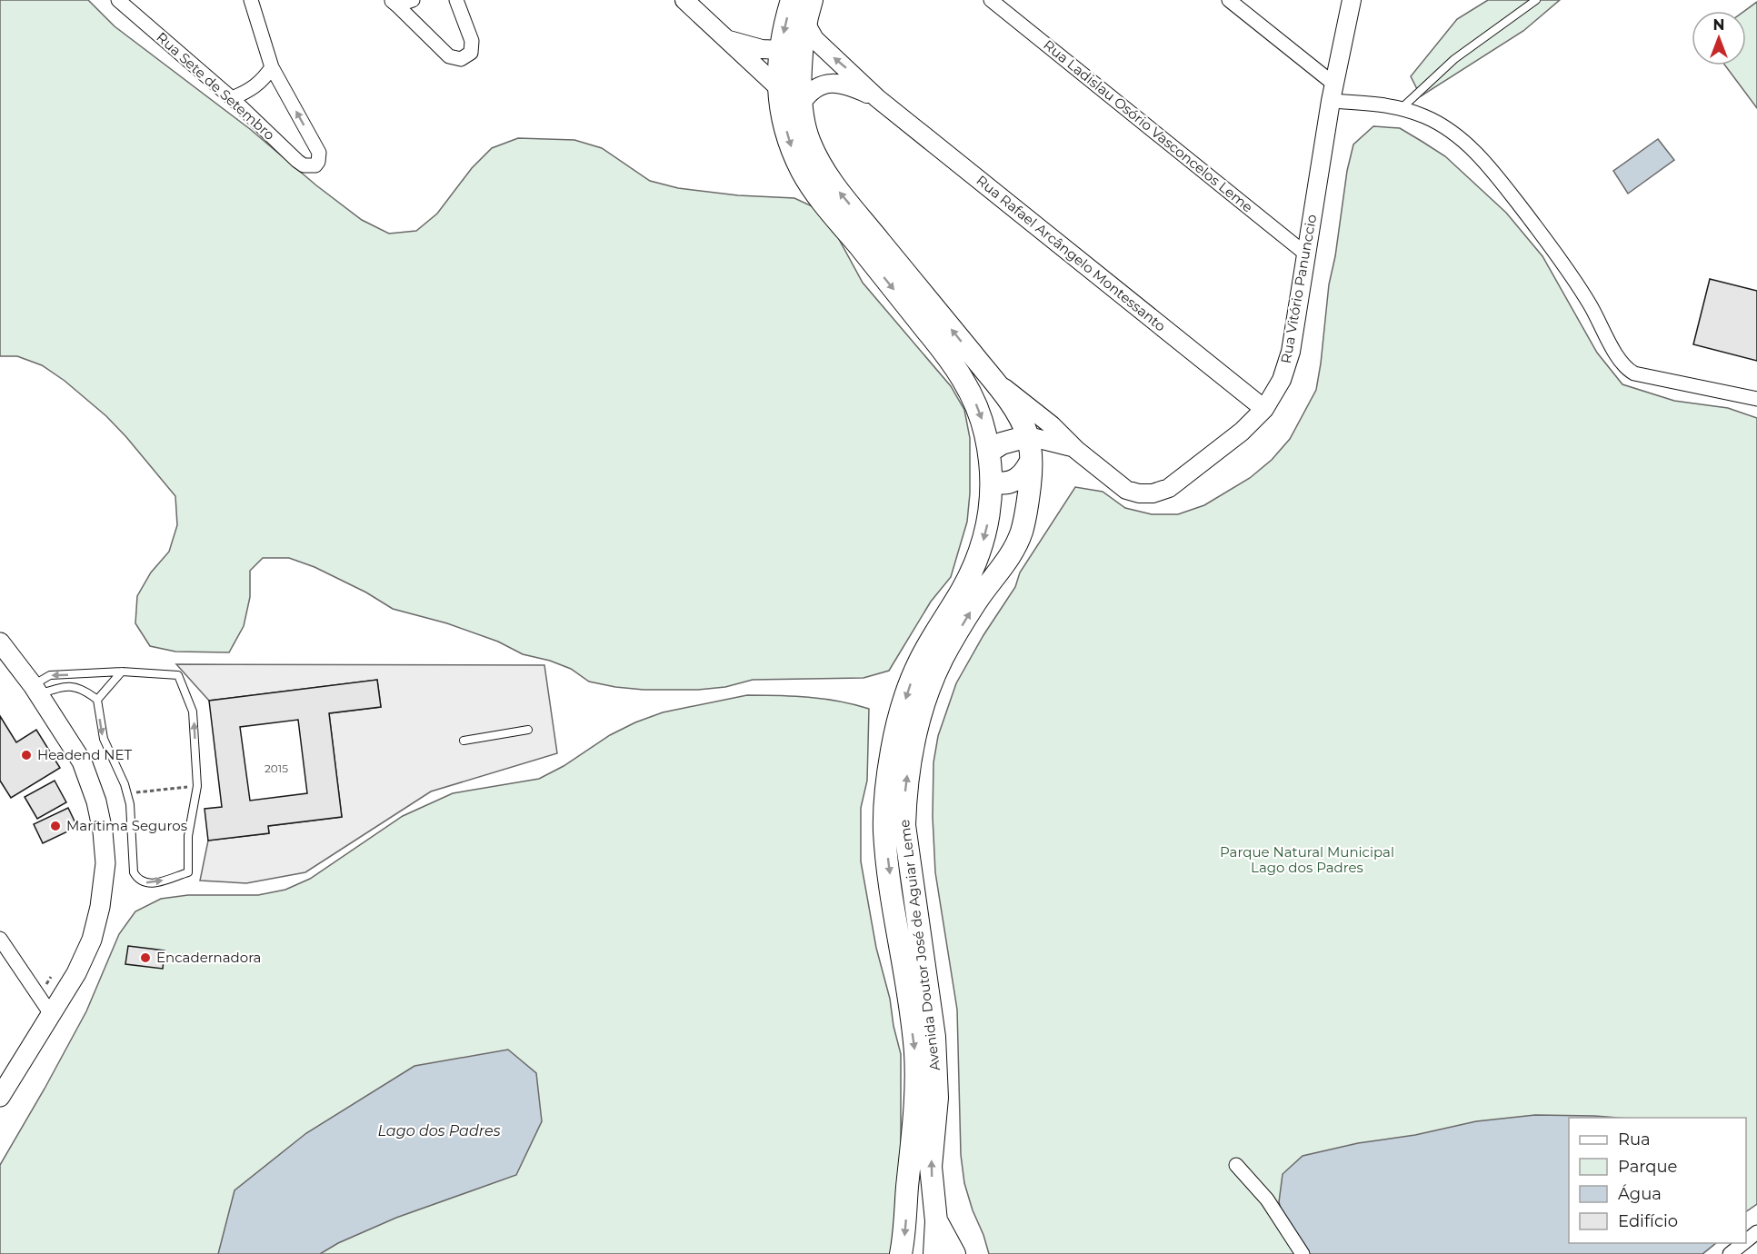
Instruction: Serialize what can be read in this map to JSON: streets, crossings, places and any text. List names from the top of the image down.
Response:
{
  "streets": {
    "main road": ["Avenida Doutor José de Aguiar Leme"],
    "street": [
      "Rua Sete de Setembro",
      "Rua Ladislau Osório Vasconcelos Leme",
      "Rua Rafael Arcângelo Montessanto",
      "Rua Vitório Panunccio"
    ]
  },
  "crossings": [
    ["Rua Ladislau Osório Vasconcelos Leme", "Rua Vitório Panunccio"],
    ["Rua Rafael Arcângelo Montessanto", "Rua Vitório Panunccio"],
    ["Rua Vitório Panunccio", "Avenida Doutor José de Aguiar Leme"]
  ],
  "water": ["Lago dos Padres"],
  "parks": ["Parque Natural Municipal Lago dos Padres"],
  "places": ["Headend NET", "Marítima Seguros", "Encadernadora"],
  "house_numbers": ["2015"],
  "legend": [
    "Rua",
    "Parque",
    "Água",
    "Edifício"
  ],
  "north": "top"
}
